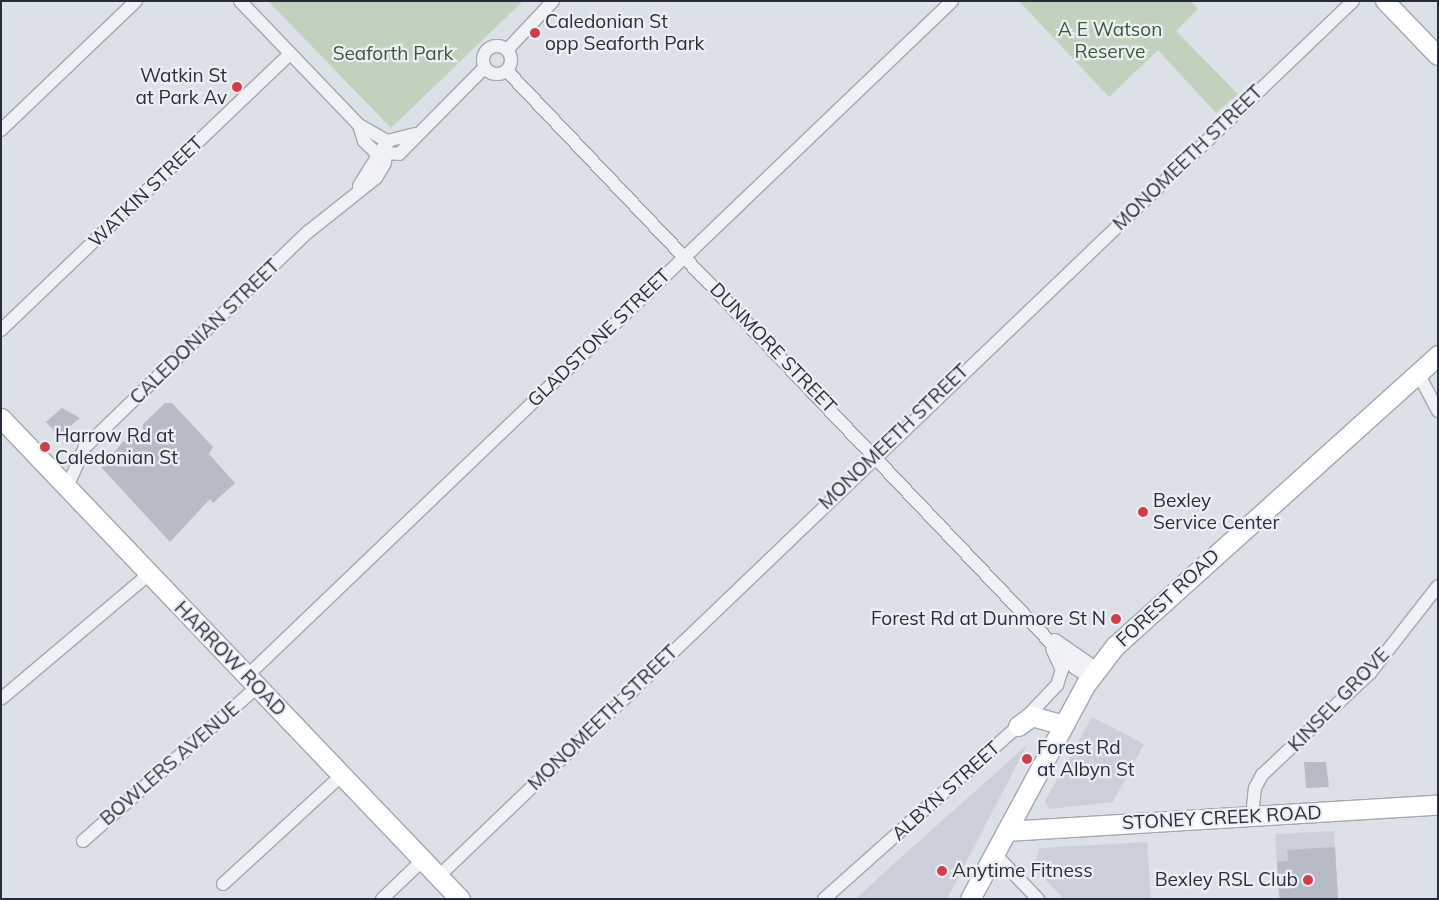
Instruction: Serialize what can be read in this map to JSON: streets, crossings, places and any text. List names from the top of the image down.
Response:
{
  "streets": {
    "main road": ["FOREST ROAD", "HARROW ROAD", "STONEY CREEK ROAD"],
    "street": [
      "MONOMEETH STREET",
      "WATKIN STREET",
      "CALEDONIAN STREET",
      "GLADSTONE STREET",
      "DUNMORE STREET",
      "KINSEL GROVE",
      "BOWLERS AVENUE",
      "ALBYN STREET"
    ]
  },
  "crossings": [
    ["MONOMEETH STREET", "DUNMORE STREET"],
    ["MONOMEETH STREET", "HARROW ROAD"],
    ["CALEDONIAN STREET", "HARROW ROAD"],
    ["GLADSTONE STREET", "DUNMORE STREET"],
    ["GLADSTONE STREET", "HARROW ROAD"],
    ["GLADSTONE STREET", "BOWLERS AVENUE"],
    ["DUNMORE STREET", "FOREST ROAD"],
    ["DUNMORE STREET", "ALBYN STREET"],
    ["FOREST ROAD", "STONEY CREEK ROAD"],
    ["HARROW ROAD", "BOWLERS AVENUE"],
    ["KINSEL GROVE", "STONEY CREEK ROAD"]
  ],
  "parks": ["A E Watson Reserve", "Seaforth Park"],
  "places": [
    "Caledonian St opp Seaforth Park",
    "Watkin St at Park Av",
    "Harrow Rd at Caledonian St",
    "Bexley Service Center",
    "Forest Rd at Dunmore St N",
    "Forest Rd at Albyn St",
    "Anytime Fitness",
    "Bexley RSL Club"
  ]
}
